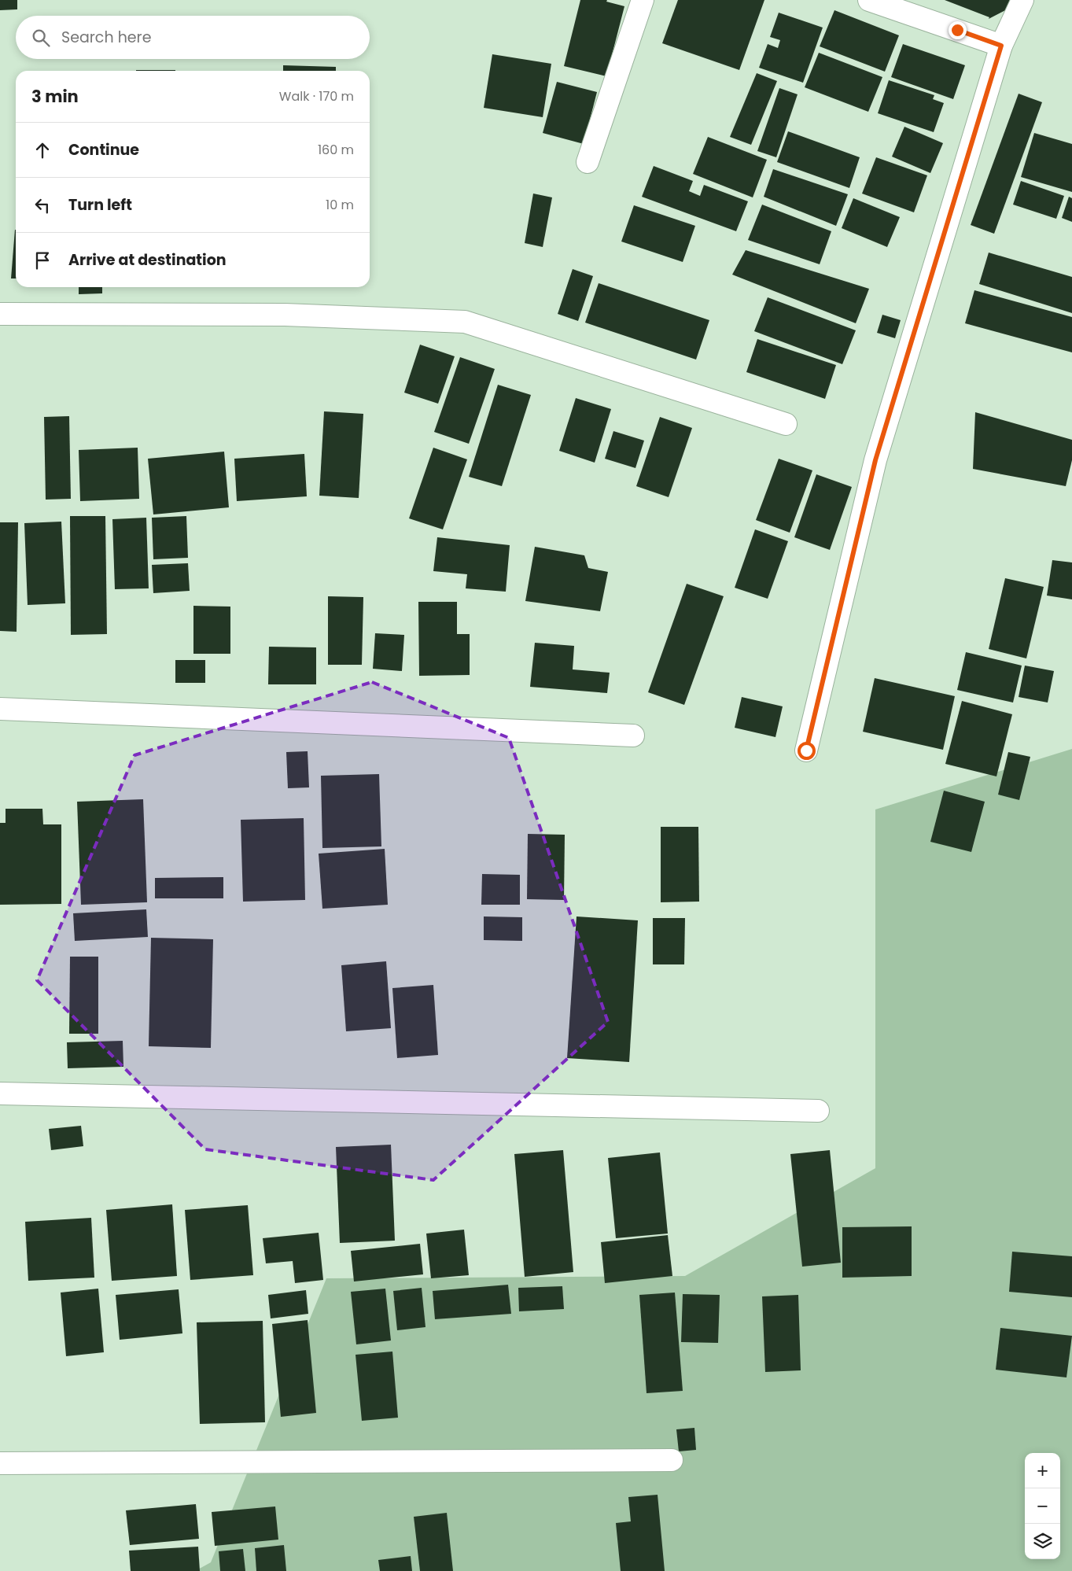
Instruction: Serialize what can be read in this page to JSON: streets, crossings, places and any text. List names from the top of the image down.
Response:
{
  "page": {
    "search": "Search here",
    "heading": ["3 min", "Walk · 170 m"],
    "list": [
      ["Continue", "160 m"],
      ["Turn left", "10 m"],
      "Arrive at destination"
    ],
    "map_buttons": ["+", "−"]
  }
}
